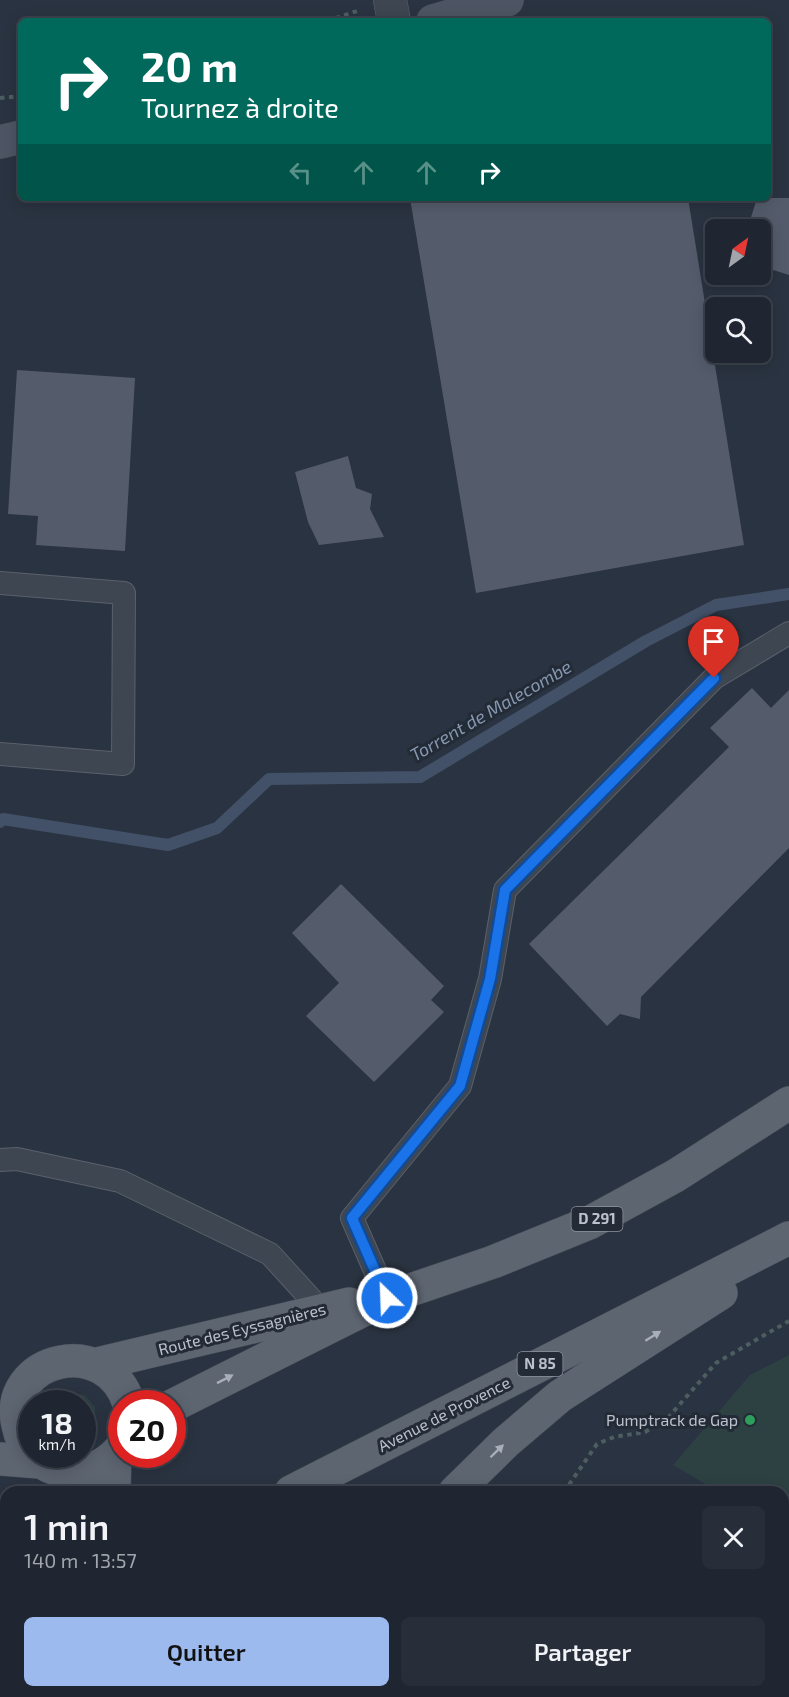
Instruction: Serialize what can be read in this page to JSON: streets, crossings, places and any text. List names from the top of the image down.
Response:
{
  "streets": {
    "main road": [
      "D 291",
      "Route des Eyssagnières",
      "N 85",
      "Avenue de Provence"
    ]
  },
  "water": ["Torrent de Malecombe"],
  "places": ["Pumptrack de Gap"],
  "north": "top right",
  "page": {
    "turn": ["20 m", "Tournez à droite"],
    "speed": "18 km/h",
    "limit": "20",
    "heading": ["1 min", "140 m · 13:57"],
    "buttons": ["Quitter", "Partager"]
  }
}
